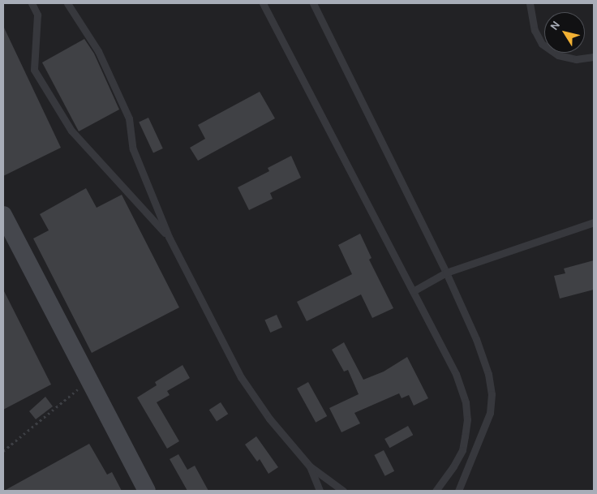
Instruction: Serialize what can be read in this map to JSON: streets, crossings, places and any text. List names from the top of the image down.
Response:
{
  "north": "top left"
}
